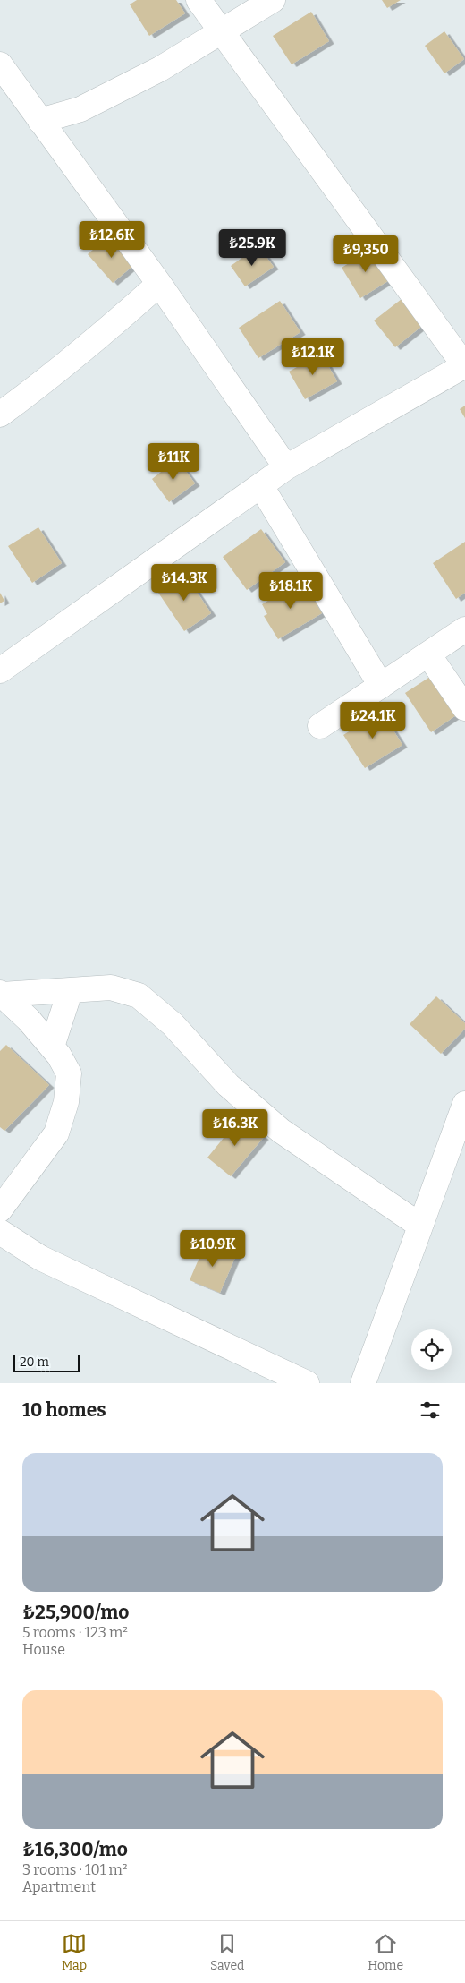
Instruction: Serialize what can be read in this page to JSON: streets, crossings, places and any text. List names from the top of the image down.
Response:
{
  "scale_bar": "20 m",
  "page": {
    "price": [
      "₺12.6K",
      "₺25.9K",
      "₺9,350",
      "₺12.1K",
      "₺11K",
      "₺14.3K",
      "₺18.1K",
      "₺24.1K",
      "₺16.3K",
      "₺10.9K"
    ],
    "scale": "20 m",
    "heading": "10 homes",
    "list": [
      {
        "name": "₺25,900/mo",
        "note": "5 rooms · 123 m² · House"
      },
      {
        "name": "₺16,300/mo",
        "note": "3 rooms · 101 m² · Apartment"
      }
    ],
    "tabs": ["Map", "Saved", "Home"]
  }
}
